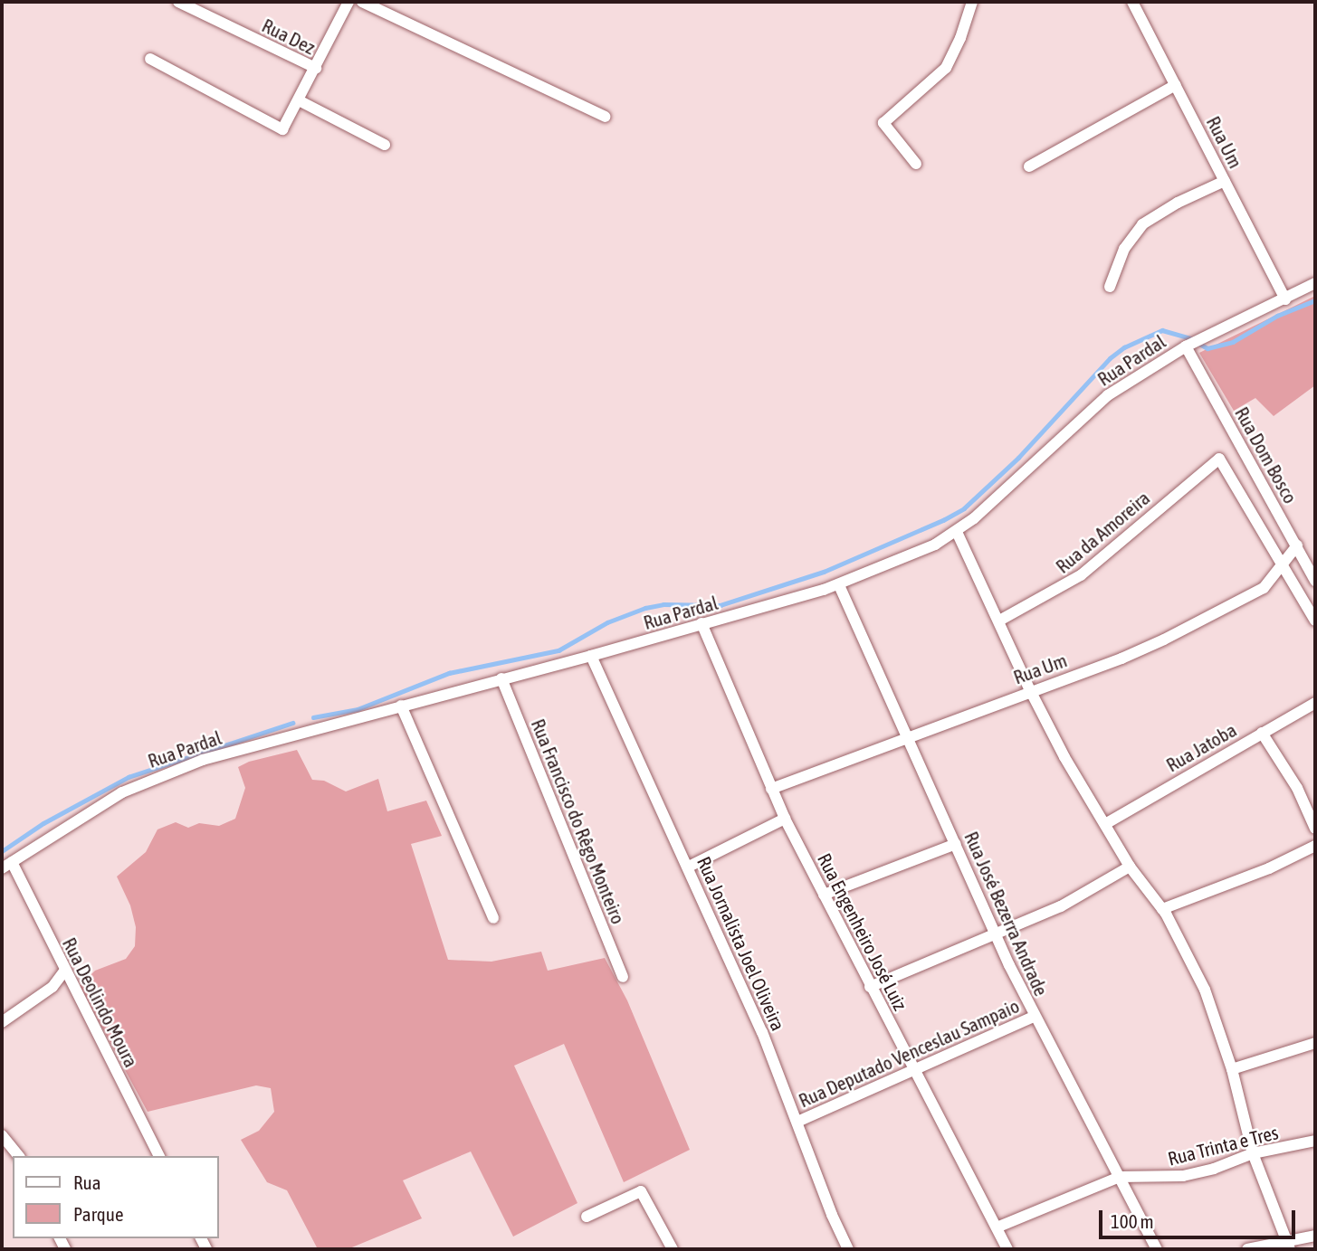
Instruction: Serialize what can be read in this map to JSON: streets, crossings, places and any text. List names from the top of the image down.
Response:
{
  "streets": {
    "street": [
      "Rua Dez",
      "Rua Um",
      "Rua Pardal",
      "Rua Dom Bosco",
      "Rua da Amoreira",
      "Rua Jatoba",
      "Rua Francisco do Rêgo Monteiro",
      "Rua José Bezerra Andrade",
      "Rua Engenheiro José Luiz",
      "Rua Jornalista Joel Oliveira",
      "Rua Deolindo Moura",
      "Rua Deputado Venceslau Sampaio",
      "Rua Trinta e Tres"
    ]
  },
  "crossings": [
    ["Rua Um", "Rua Pardal"],
    ["Rua Um", "Rua Dom Bosco"],
    ["Rua Um", "Rua da Amoreira"],
    ["Rua Um", "Rua José Bezerra Andrade"],
    ["Rua Um", "Rua Engenheiro José Luiz"],
    ["Rua Pardal", "Rua Dom Bosco"],
    ["Rua Pardal", "Rua Francisco do Rêgo Monteiro"],
    ["Rua Pardal", "Rua José Bezerra Andrade"],
    ["Rua Pardal", "Rua Engenheiro José Luiz"],
    ["Rua Pardal", "Rua Jornalista Joel Oliveira"],
    ["Rua Pardal", "Rua Deolindo Moura"],
    ["Rua José Bezerra Andrade", "Rua Deputado Venceslau Sampaio"],
    ["Rua José Bezerra Andrade", "Rua Trinta e Tres"],
    ["Rua Engenheiro José Luiz", "Rua Deputado Venceslau Sampaio"],
    ["Rua Engenheiro José Luiz", "Rua Trinta e Tres"],
    ["Rua Jornalista Joel Oliveira", "Rua Deputado Venceslau Sampaio"]
  ],
  "legend": ["Rua", "Parque"],
  "scale_bar": "100 m"
}
